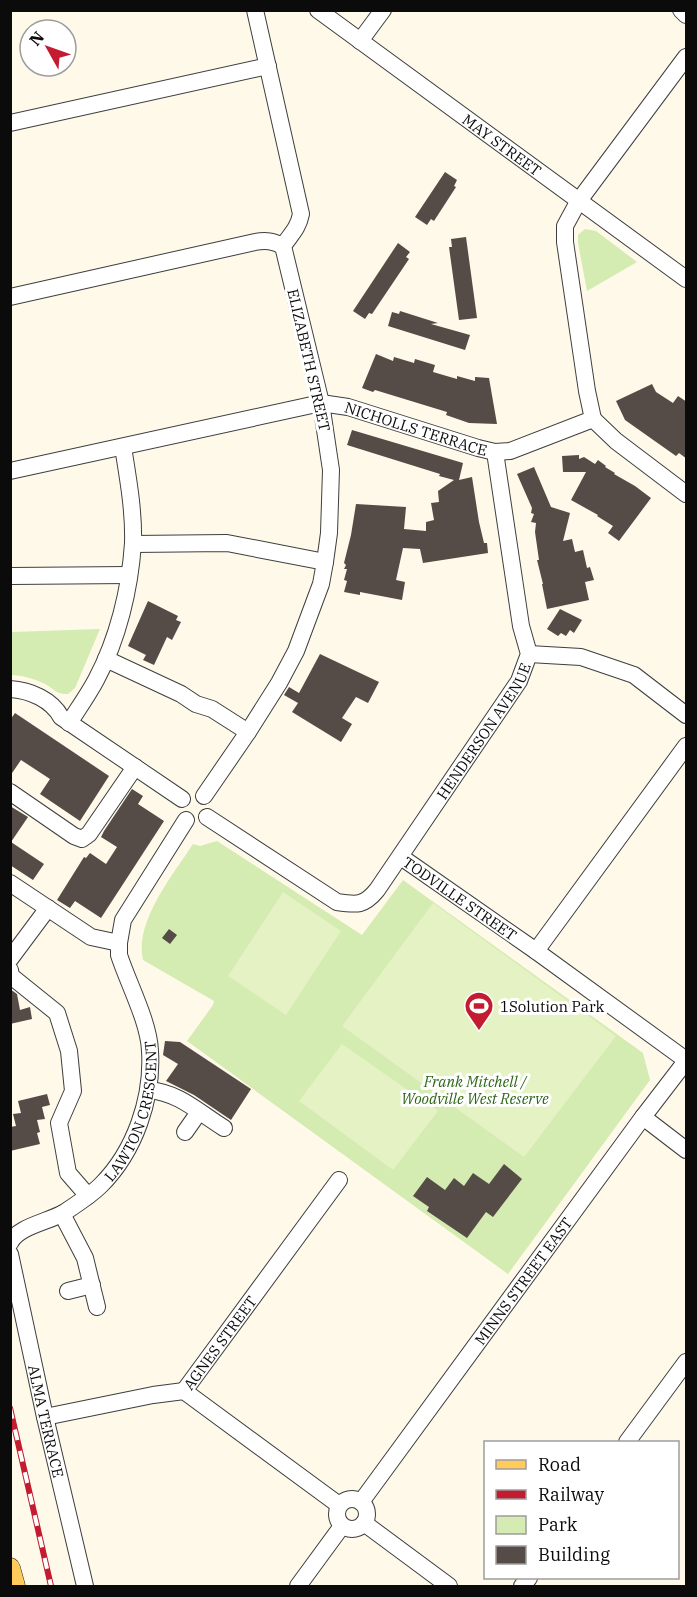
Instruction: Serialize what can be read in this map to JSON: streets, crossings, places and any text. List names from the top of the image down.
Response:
{
  "streets": {
    "street": [
      "MAY STREET",
      "ELIZABETH STREET",
      "NICHOLLS TERRACE",
      "HENDERSON AVENUE",
      "TODVILLE STREET",
      "LAWTON CRESCENT",
      "MINNS STREET EAST",
      "AGNES STREET",
      "ALMA TERRACE"
    ]
  },
  "crossings": [
    ["ELIZABETH STREET", "NICHOLLS TERRACE"],
    ["ELIZABETH STREET", "TODVILLE STREET"],
    ["NICHOLLS TERRACE", "HENDERSON AVENUE"],
    ["HENDERSON AVENUE", "TODVILLE STREET"],
    ["TODVILLE STREET", "MINNS STREET EAST"],
    ["LAWTON CRESCENT", "ALMA TERRACE"],
    ["AGNES STREET", "ALMA TERRACE"]
  ],
  "parks": ["Frank Mitchell / Woodville West Reserve"],
  "places": {
    "sports": ["1Solution Park"]
  },
  "legend": [
    "Road",
    "Railway",
    "Park",
    "Building"
  ],
  "north": "top left"
}
